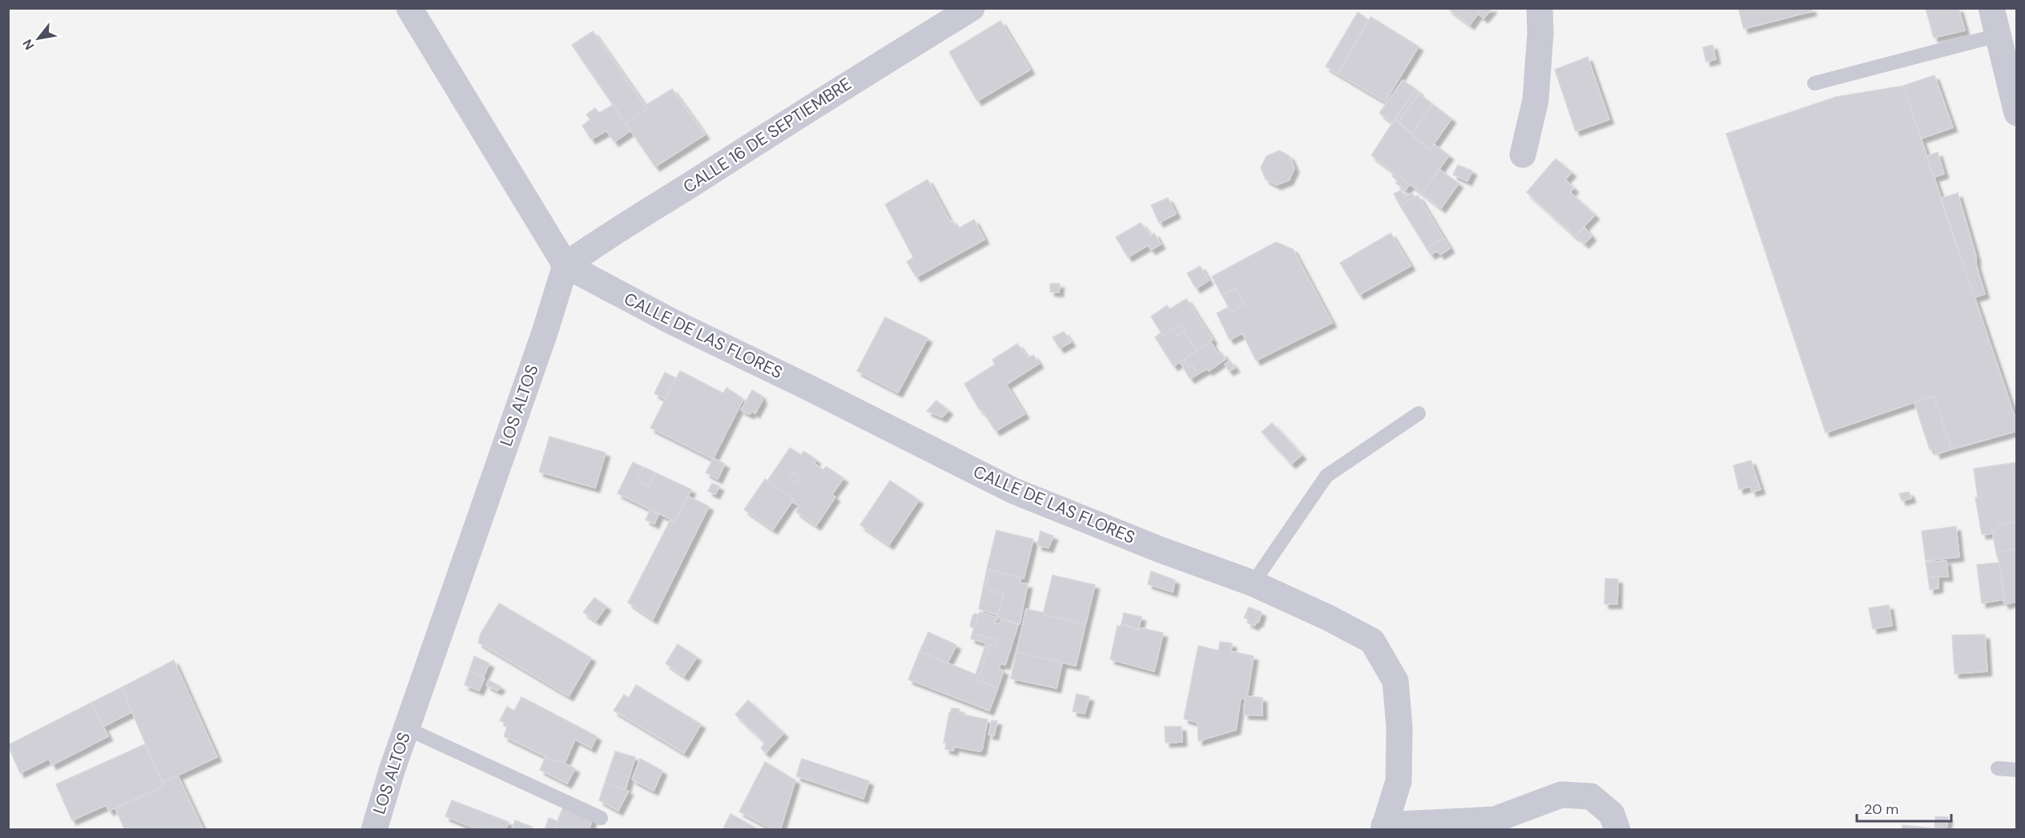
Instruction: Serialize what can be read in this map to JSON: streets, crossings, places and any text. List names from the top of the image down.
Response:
{
  "streets": {
    "street": ["CALLE 16 DE SEPTIEMBRE", "CALLE DE LAS FLORES", "LOS ALTOS"]
  },
  "crossings": [
    ["CALLE 16 DE SEPTIEMBRE", "CALLE DE LAS FLORES"],
    ["CALLE 16 DE SEPTIEMBRE", "LOS ALTOS"],
    ["CALLE DE LAS FLORES", "LOS ALTOS"]
  ],
  "scale_bar": "20 m",
  "north": "bottom left"
}
